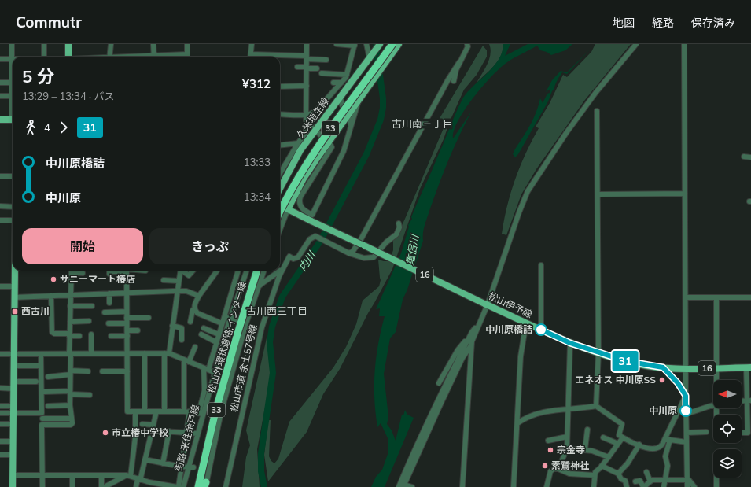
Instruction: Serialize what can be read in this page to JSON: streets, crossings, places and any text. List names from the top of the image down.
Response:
{
  "streets": {
    "highway": ["33", "松山外環状道路;インター線"],
    "main road": ["久米垣生線", "16", "松山伊予線"],
    "street": ["松山市道 余土57号線", "街路 来住余戸線"]
  },
  "districts": ["古川南三丁目", "古川西三丁目"],
  "water": ["重信川", "内川"],
  "places": {
    "other": [
      "サニーマート椿店",
      "中川原橋詰",
      "エネオス 中川原SS",
      "中川原",
      "市立椿中学校",
      "宗金寺",
      "素鷲神社"
    ],
    "transit": ["西古川"]
  },
  "lines": ["bus line 31"],
  "north": "left",
  "page": {
    "header": "Commutr",
    "nav": ["地図", "経路", "保存済み"],
    "on_map": "31",
    "heading": ["5 分", "13:29 – 13:34 · バス", "¥312"],
    "legs": ["4", "31"],
    "list": [
      {
        "name": "中川原橋詰",
        "value": "13:33"
      },
      {
        "name": "中川原",
        "value": "13:34"
      }
    ],
    "buttons": ["開始", "きっぷ"]
  }
}
